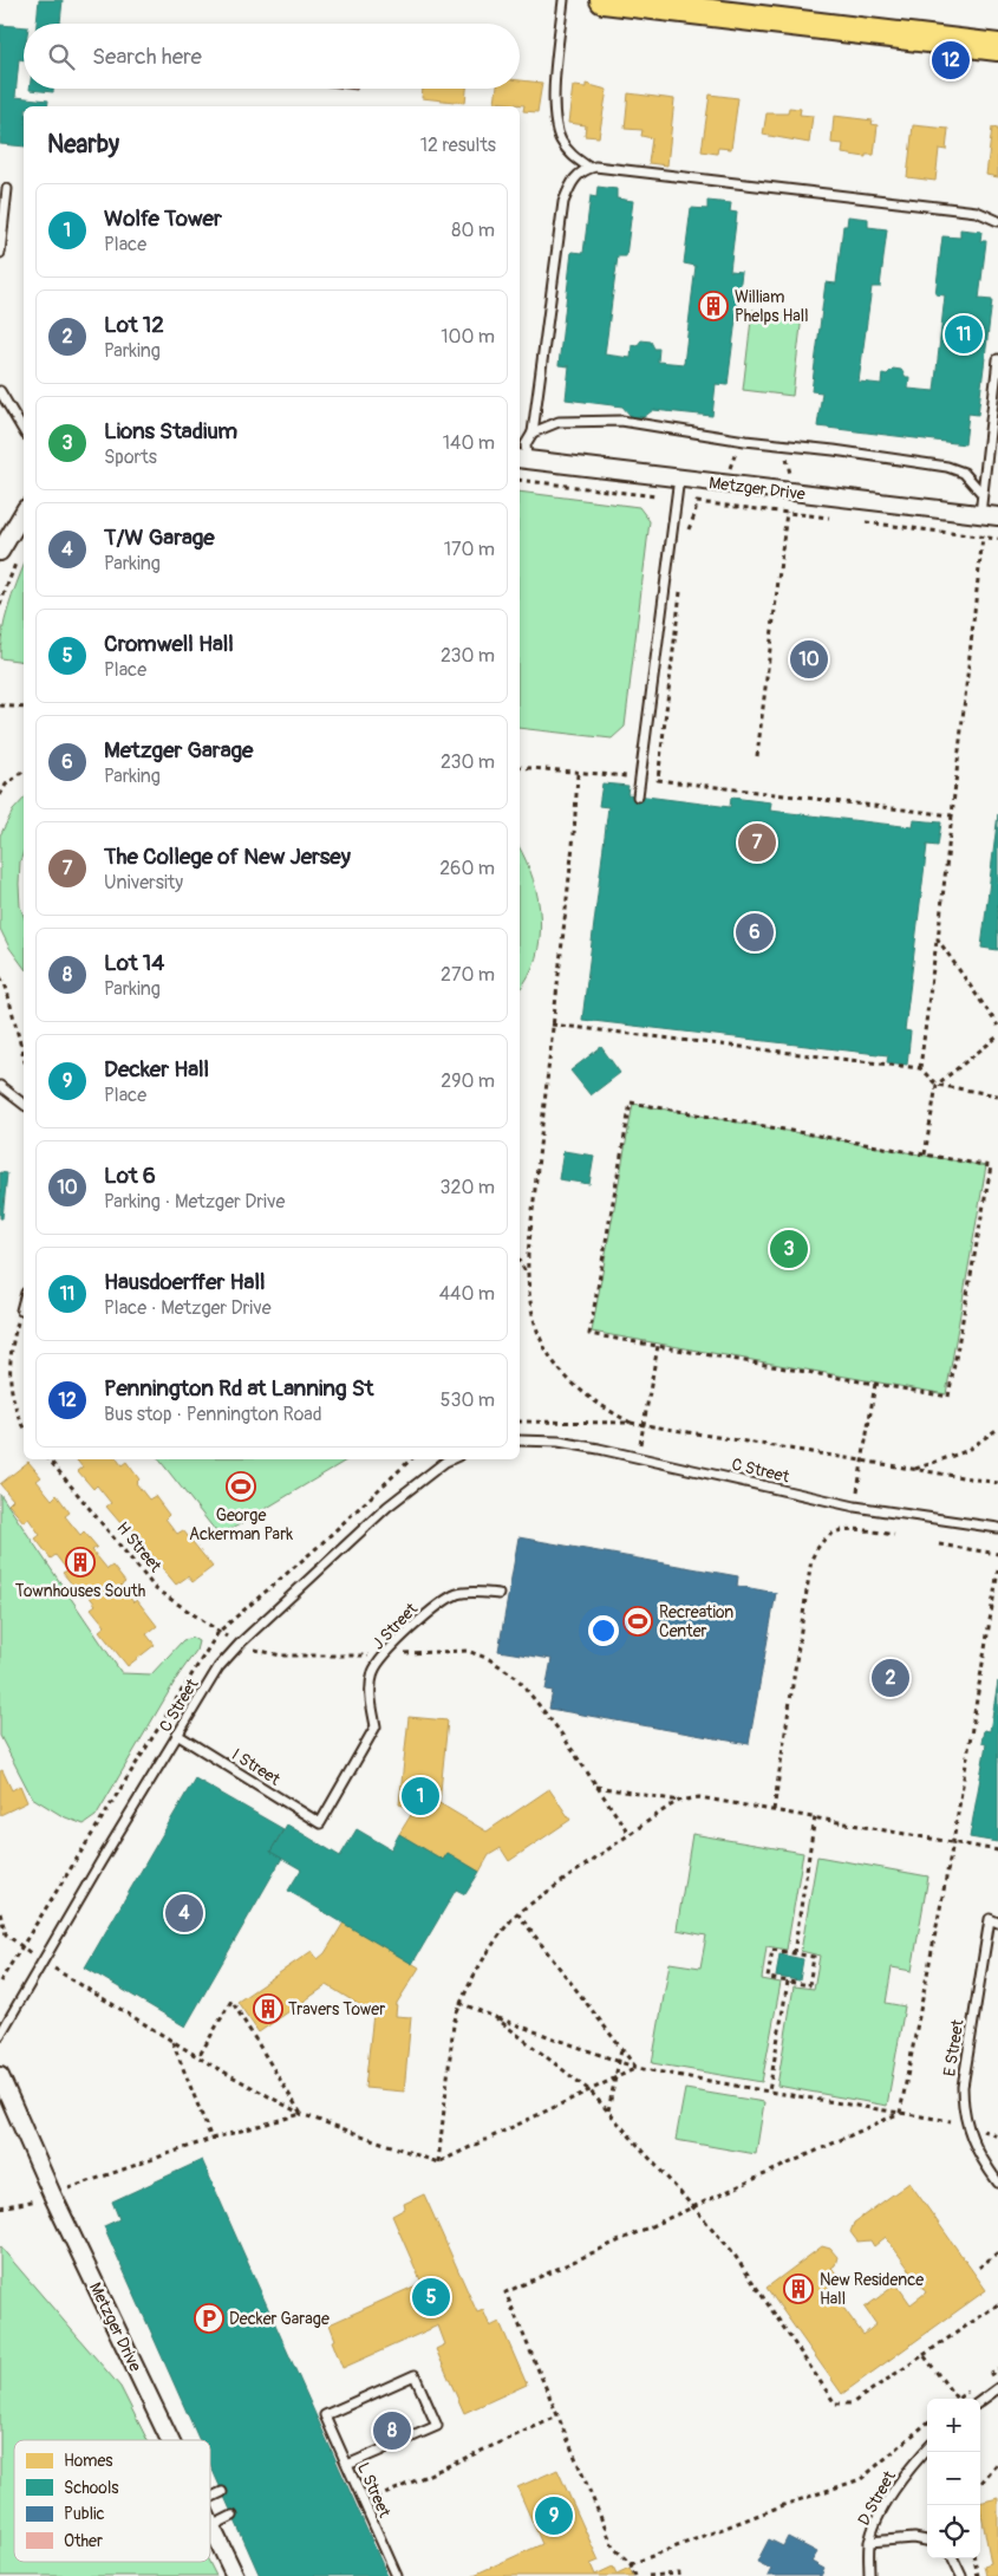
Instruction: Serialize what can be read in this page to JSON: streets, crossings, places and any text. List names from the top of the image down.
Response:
{
  "streets": {
    "street": ["Metzger Drive"],
    "lane": [
      "C Street",
      "J Street",
      "I Street",
      "E Street",
      "L Street",
      "D Street"
    ],
    "path": ["H Street"]
  },
  "crossings": [
    ["C Street", "I Street"],
    ["J Street", "I Street"]
  ],
  "places": {
    "building": [
      "William Phelps Hall",
      "Townhouses South",
      "Travers Tower",
      "New Residence Hall"
    ],
    "sports": ["George Ackerman Park", "Recreation Center"],
    "parking": ["Decker Garage"]
  },
  "legend": [
    "Homes",
    "Schools",
    "Public",
    "Other"
  ],
  "page": {
    "search": "Search here",
    "pins": [
      "12",
      "11",
      "10",
      "7",
      "6",
      "3",
      "2",
      "1",
      "4",
      "5",
      "8",
      "9"
    ],
    "heading": ["Nearby", "12 results"],
    "list": [
      {
        "mark": "1",
        "name": "Wolfe Tower",
        "note": "Place",
        "value": "80 m"
      },
      {
        "mark": "2",
        "name": "Lot 12",
        "note": "Parking",
        "value": "100 m"
      },
      {
        "mark": "3",
        "name": "Lions Stadium",
        "note": "Sports",
        "value": "140 m"
      },
      {
        "mark": "4",
        "name": "T/W Garage",
        "note": "Parking",
        "value": "170 m"
      },
      {
        "mark": "5",
        "name": "Cromwell Hall",
        "note": "Place",
        "value": "230 m"
      },
      {
        "mark": "6",
        "name": "Metzger Garage",
        "note": "Parking",
        "value": "230 m"
      },
      {
        "mark": "7",
        "name": "The College of New Jersey",
        "note": "University",
        "value": "260 m"
      },
      {
        "mark": "8",
        "name": "Lot 14",
        "note": "Parking",
        "value": "270 m"
      },
      {
        "mark": "9",
        "name": "Decker Hall",
        "note": "Place",
        "value": "290 m"
      },
      {
        "mark": "10",
        "name": "Lot 6",
        "note": "Parking · Metzger Drive",
        "value": "320 m"
      },
      {
        "mark": "11",
        "name": "Hausdoerffer Hall",
        "note": "Place · Metzger Drive",
        "value": "440 m"
      },
      {
        "mark": "12",
        "name": "Pennington Rd at Lanning St",
        "note": "Bus stop · Pennington Road",
        "value": "530 m"
      }
    ],
    "map_buttons": ["+", "−"]
  }
}
